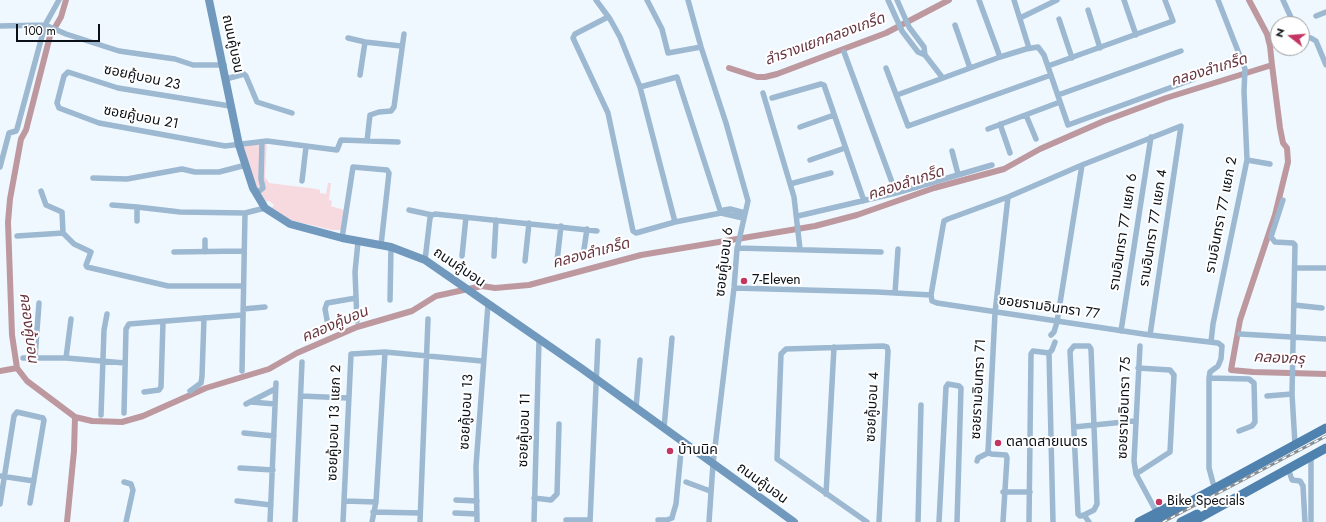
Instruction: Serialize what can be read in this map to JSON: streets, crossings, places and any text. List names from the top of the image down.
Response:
{
  "streets": {
    "main road": ["ถนนคู้บอน"],
    "street": [
      "ซอยคู้บอน 23",
      "ซอยคู้บอน 21",
      "รามอินทรา 77 แยก 2",
      "รามอินทรา 77 แยก 4",
      "รามอินทรา 77 แยก 6",
      "ซอยคู้บอน 6",
      "ซอยรามอินทรา 77",
      "ซอยรามอินทรา 71",
      "ซอยคู้บอน 4",
      "ซอยรามอินทรา 75",
      "ซอยคู้บอน 13",
      "ซอยคู้บอน 13 แยก 2",
      "ซอยคู้บอน 11"
    ]
  },
  "crossings": [
    ["ถนนคู้บอน", "ซอยคู้บอน 23"],
    ["ถนนคู้บอน", "ซอยคู้บอน 21"],
    ["ถนนคู้บอน", "ซอยคู้บอน 6"],
    ["ถนนคู้บอน", "ซอยคู้บอน 13"],
    ["ถนนคู้บอน", "ซอยคู้บอน 11"],
    ["ซอยคู้บอน 23", "ซอยคู้บอน 21"],
    ["รามอินทรา 77 แยก 2", "ซอยรามอินทรา 77"],
    ["รามอินทรา 77 แยก 4", "รามอินทรา 77 แยก 6"],
    ["รามอินทรา 77 แยก 4", "ซอยรามอินทรา 77"],
    ["รามอินทรา 77 แยก 6", "ซอยรามอินทรา 77"],
    ["ซอยรามอินทรา 77", "ซอยรามอินทรา 71"],
    ["ซอยคู้บอน 13", "ซอยคู้บอน 13 แยก 2"]
  ],
  "water": [
    "ลำรางแยกคลองเกร็ด",
    "คลองลำเกร็ด",
    "คลองคู้บอน",
    "คลองครุ"
  ],
  "places": [
    "7-Eleven",
    "ตลาดสายเนตร",
    "บ้านนิค",
    "Bike Specials"
  ],
  "scale_bar": "100 m",
  "north": "left"
}
